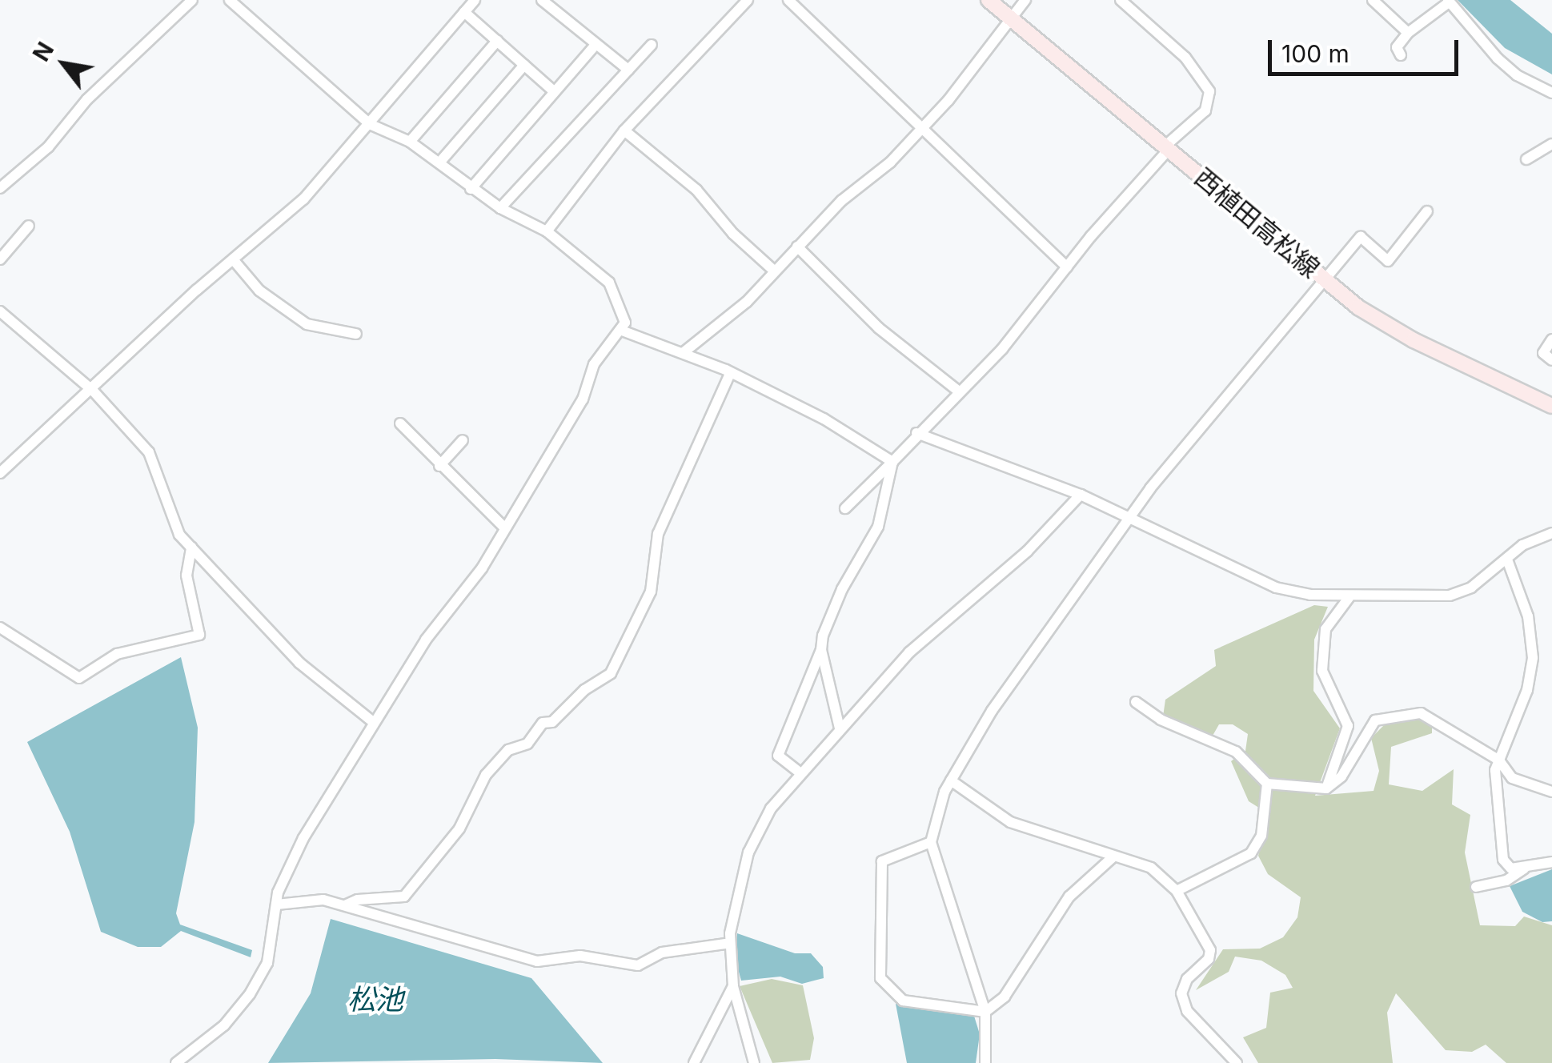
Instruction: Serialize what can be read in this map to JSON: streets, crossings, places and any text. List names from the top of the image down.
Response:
{
  "streets": {
    "main road": ["西植田高松線"]
  },
  "water": ["松池"],
  "scale_bar": "100 m",
  "north": "top left"
}
